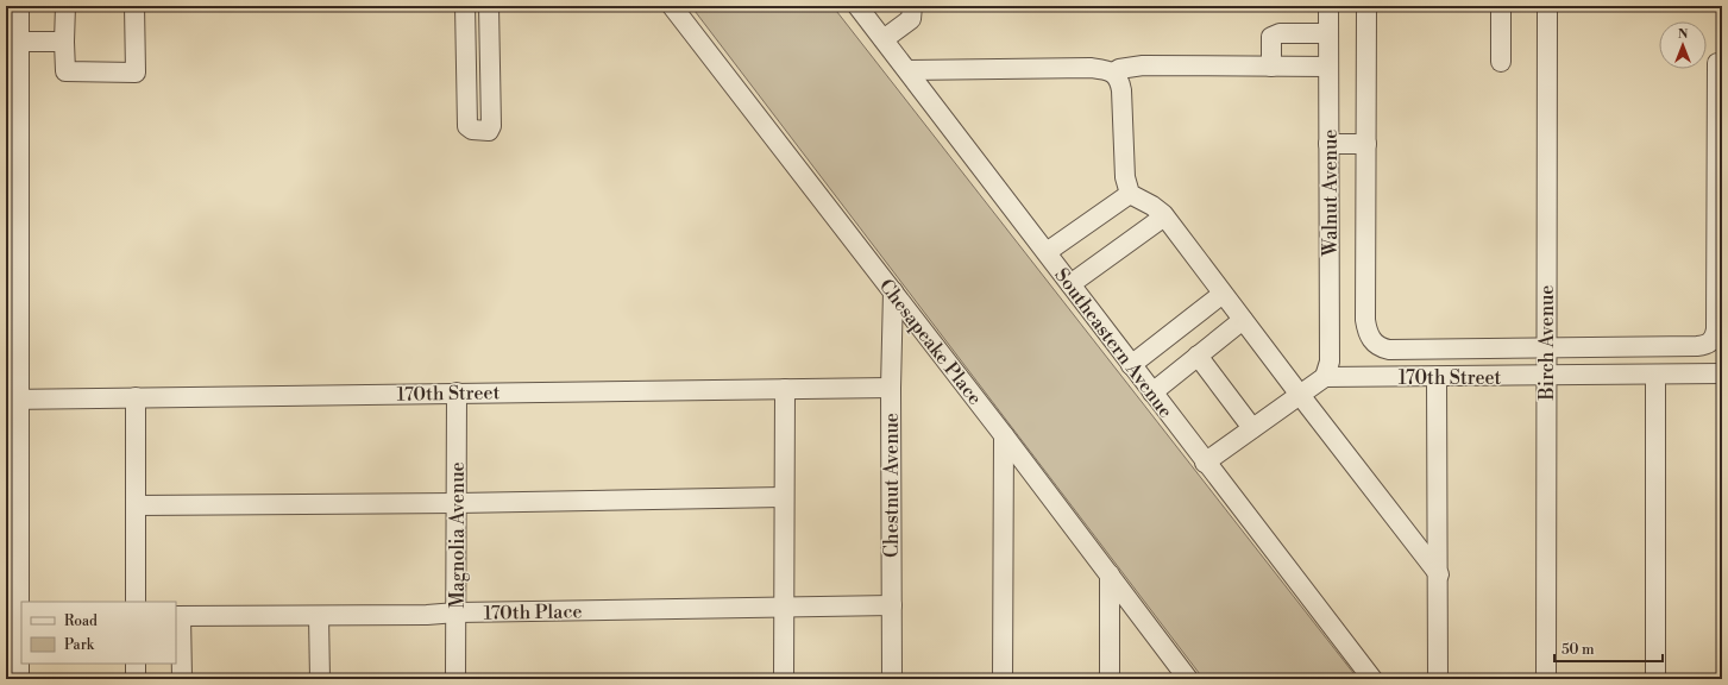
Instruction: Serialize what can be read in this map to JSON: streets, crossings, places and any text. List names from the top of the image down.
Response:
{
  "streets": {
    "street": [
      "Walnut Avenue",
      "Chesapeake Place",
      "Southeastern Avenue",
      "Birch Avenue",
      "170th Street",
      "Chestnut Avenue",
      "Magnolia Avenue",
      "170th Place"
    ]
  },
  "crossings": [
    ["Walnut Avenue", "170th Street"],
    ["Chesapeake Place", "Chestnut Avenue"],
    ["Birch Avenue", "170th Street"],
    ["170th Street", "Chestnut Avenue"],
    ["170th Street", "Magnolia Avenue"],
    ["Chestnut Avenue", "170th Place"],
    ["Magnolia Avenue", "170th Place"]
  ],
  "legend": ["Road", "Park"],
  "scale_bar": "50 m",
  "north": "top"
}
